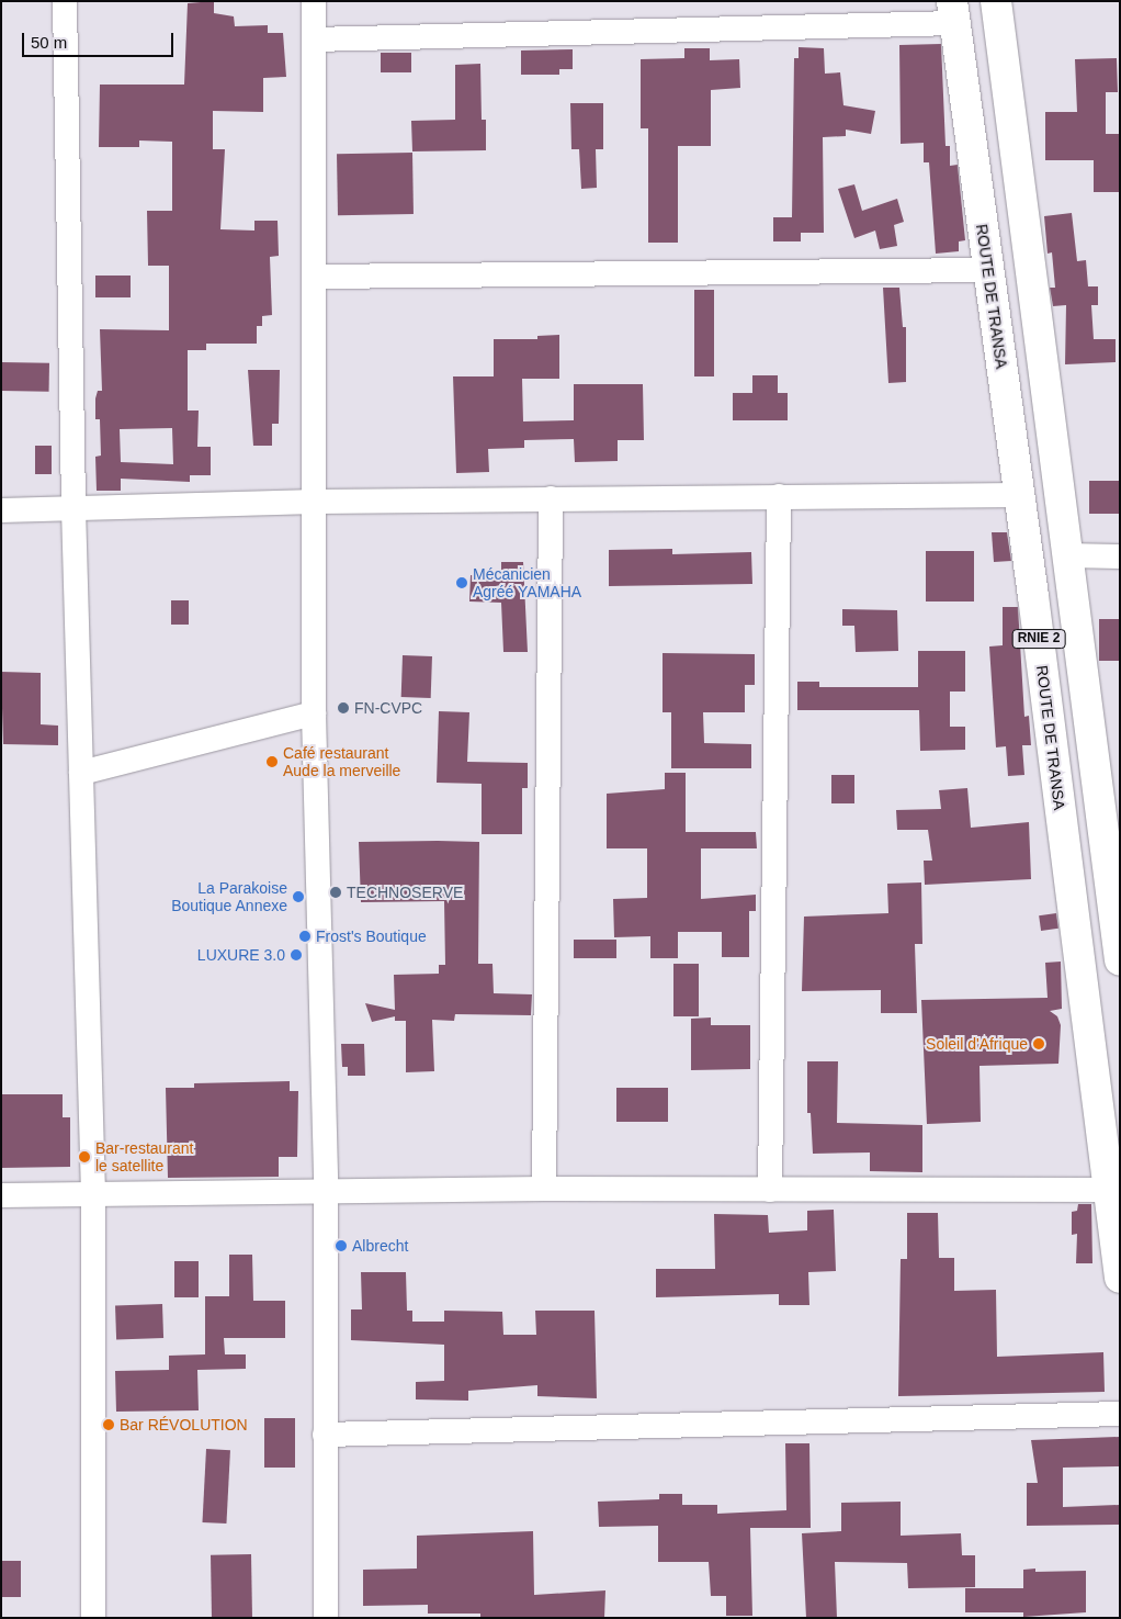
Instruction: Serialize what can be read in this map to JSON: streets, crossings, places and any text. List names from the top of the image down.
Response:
{
  "streets": {
    "main road": ["ROUTE DE TRANSA", "RNIE 2"]
  },
  "places": [
    "Mécanicien Agréé YAMAHA",
    "FN-CVPC",
    "Café restaurant Aude la merveille",
    "TECHNOSERVE",
    "La Parakoise Boutique Annexe",
    "Frost's Boutique",
    "LUXURE 3.0",
    "Soleil d'Afrique",
    "Bar-restaurant le satellite",
    "Albrecht",
    "Bar RÉVOLUTION"
  ],
  "scale_bar": "50 m"
}
